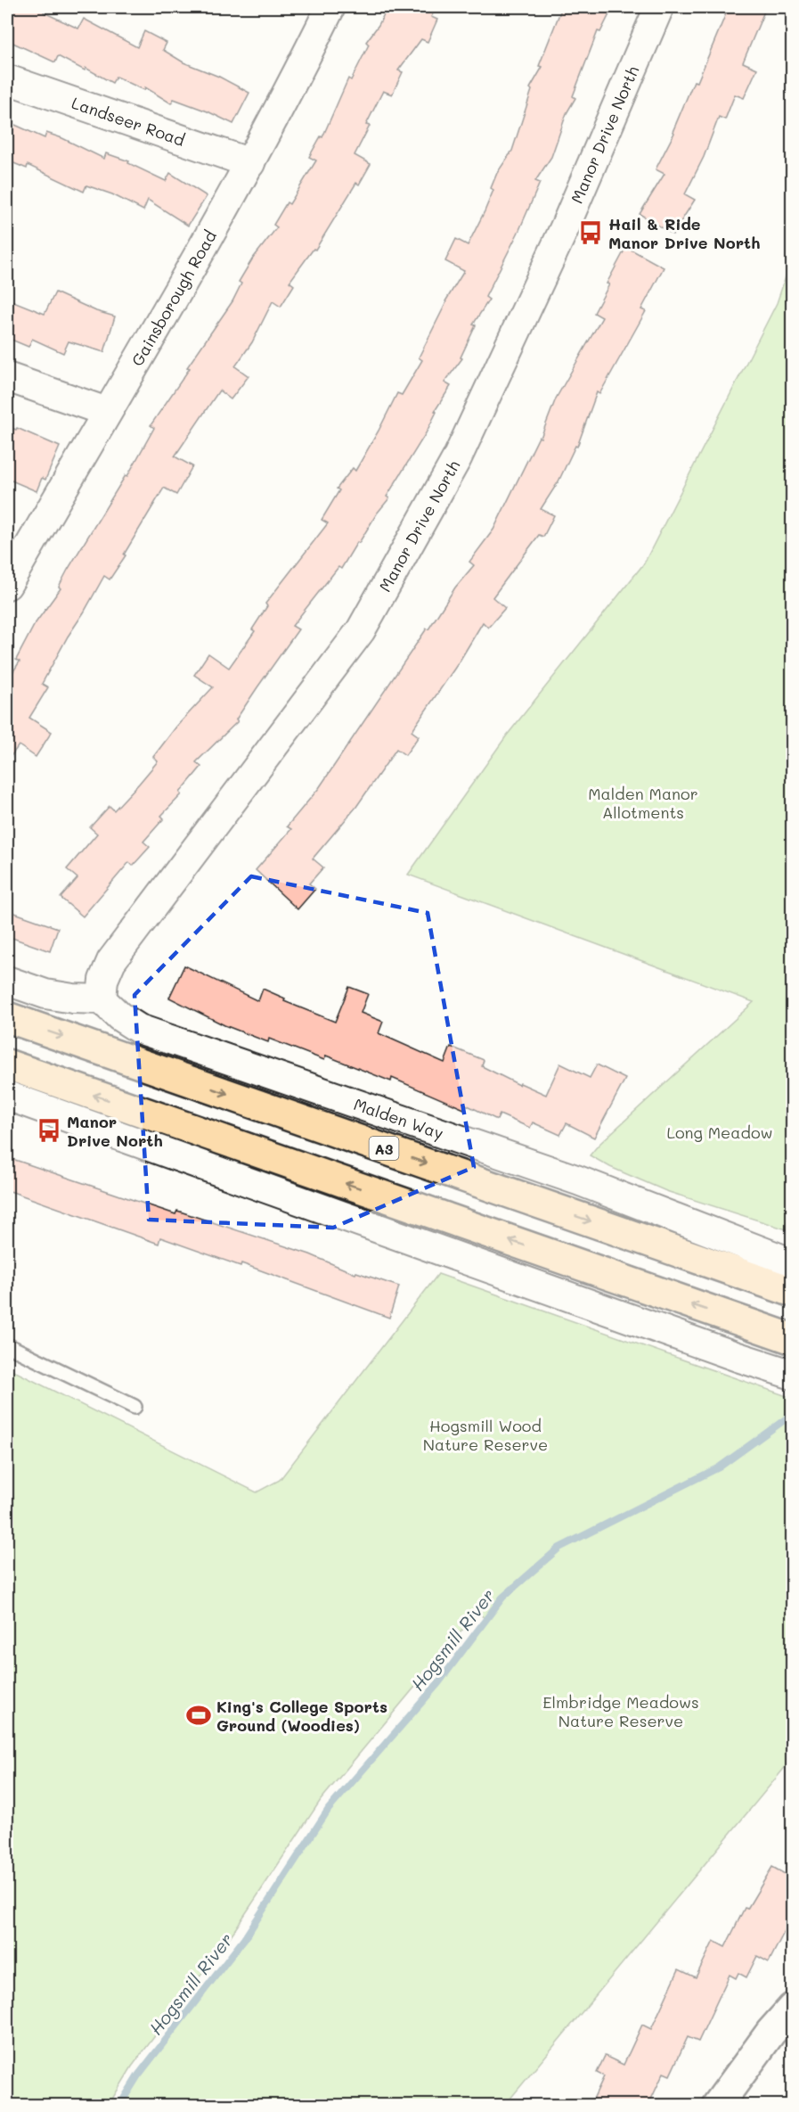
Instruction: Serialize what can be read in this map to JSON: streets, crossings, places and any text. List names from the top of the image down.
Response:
{
  "streets": {
    "highway": ["Malden Way", "A3"],
    "street": ["Landseer Road", "Manor Drive North", "Gainsborough Road"]
  },
  "crossings": [
    ["Landseer Road", "Gainsborough Road"],
    ["Manor Drive North", "Malden Way"]
  ],
  "water": ["Hogsmill River"],
  "parks": [
    "Malden Manor Allotments",
    "Long Meadow",
    "Hogsmill Wood Nature Reserve",
    "Elmbridge Meadows Nature Reserve"
  ],
  "places": {
    "bus stop": ["Hail & Ride Manor Drive North", "Manor Drive North"],
    "sports": ["King's College Sports Ground (Woodies)"]
  }
}
